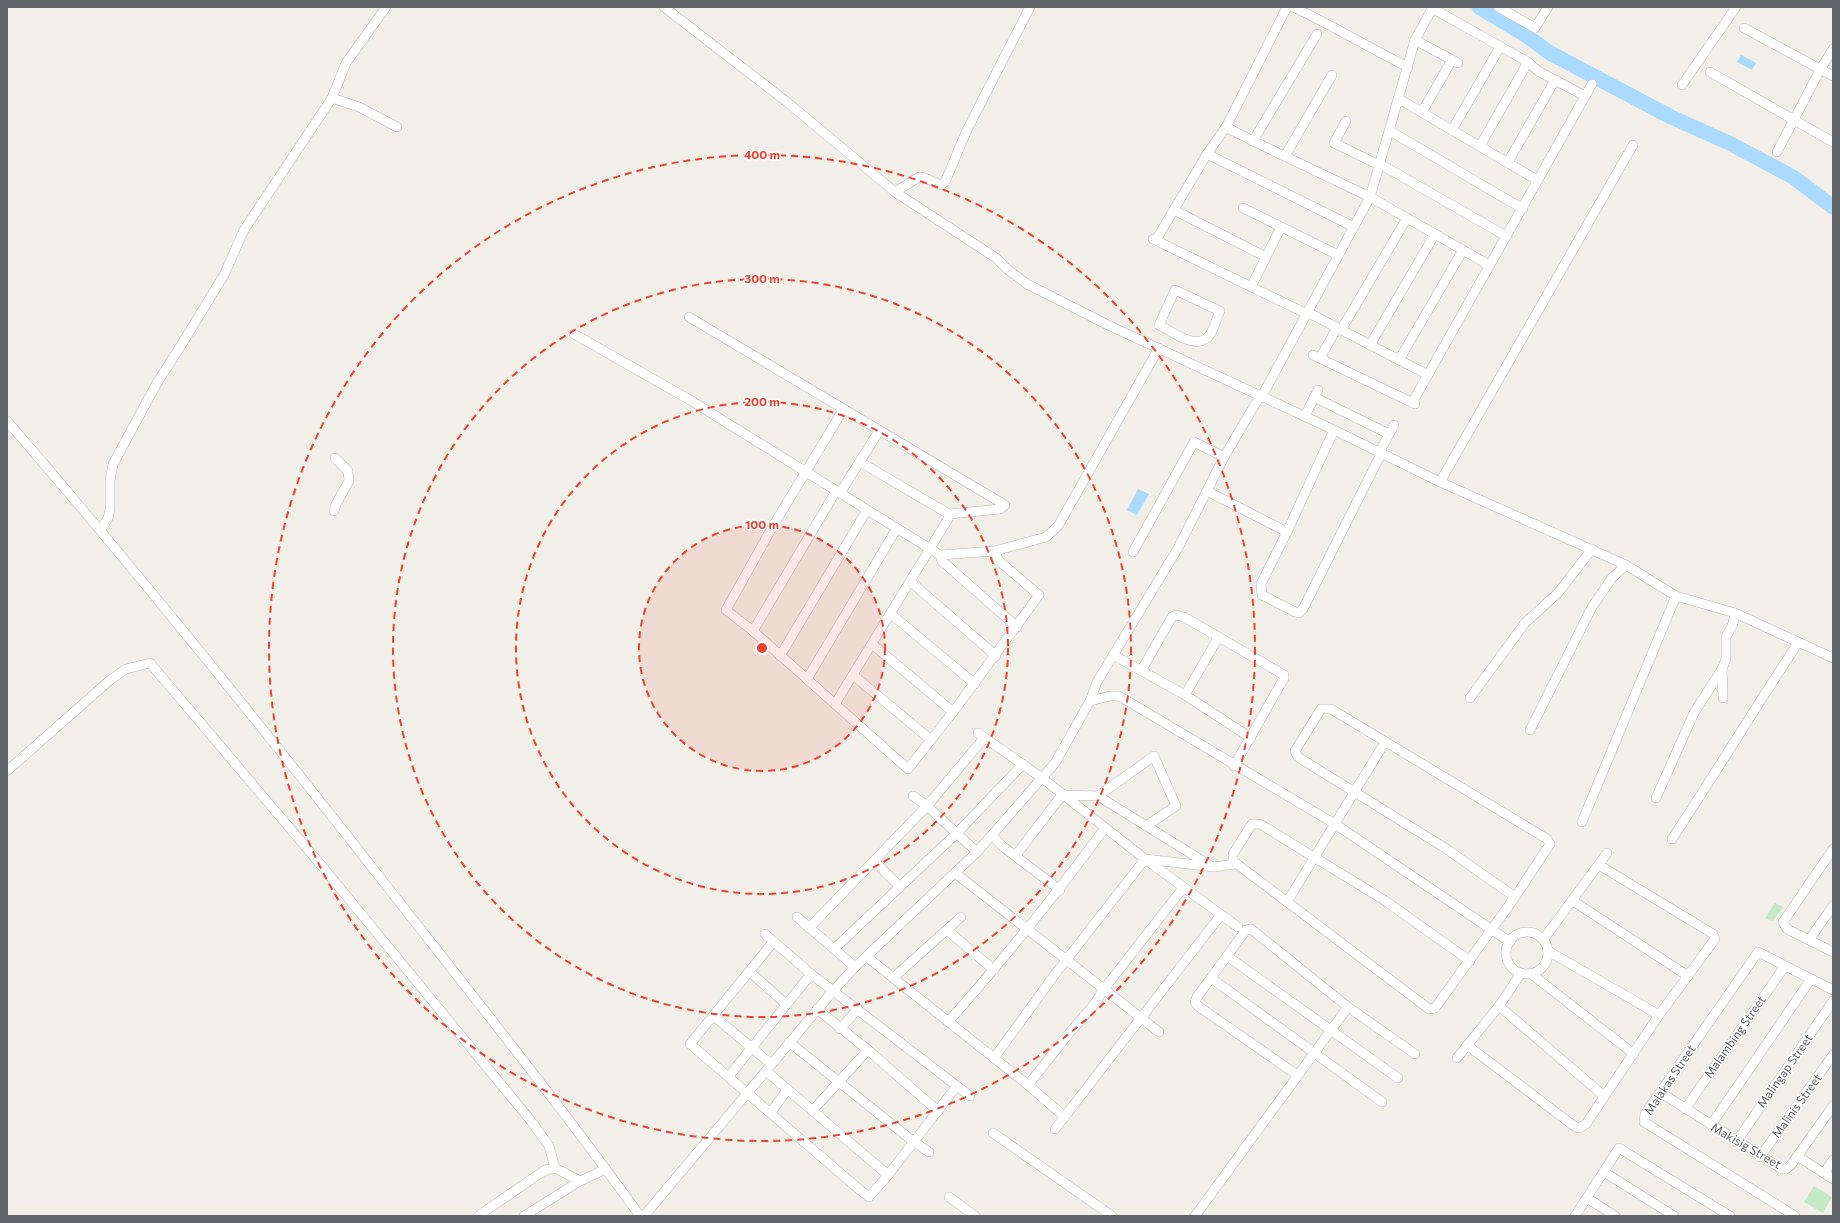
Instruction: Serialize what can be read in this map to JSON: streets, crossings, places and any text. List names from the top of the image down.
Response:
{
  "streets": {
    "street": [
      "Malambing Street",
      "Malingap Street",
      "Malakas Street",
      "Malinis Street",
      "Makisig Street"
    ]
  },
  "crossings": [
    ["Malambing Street", "Malakas Street"],
    ["Malambing Street", "Makisig Street"],
    ["Malingap Street", "Makisig Street"],
    ["Malakas Street", "Makisig Street"],
    ["Malinis Street", "Makisig Street"]
  ],
  "rings": [
    "400 m",
    "300 m",
    "200 m",
    "100 m"
  ]
}
